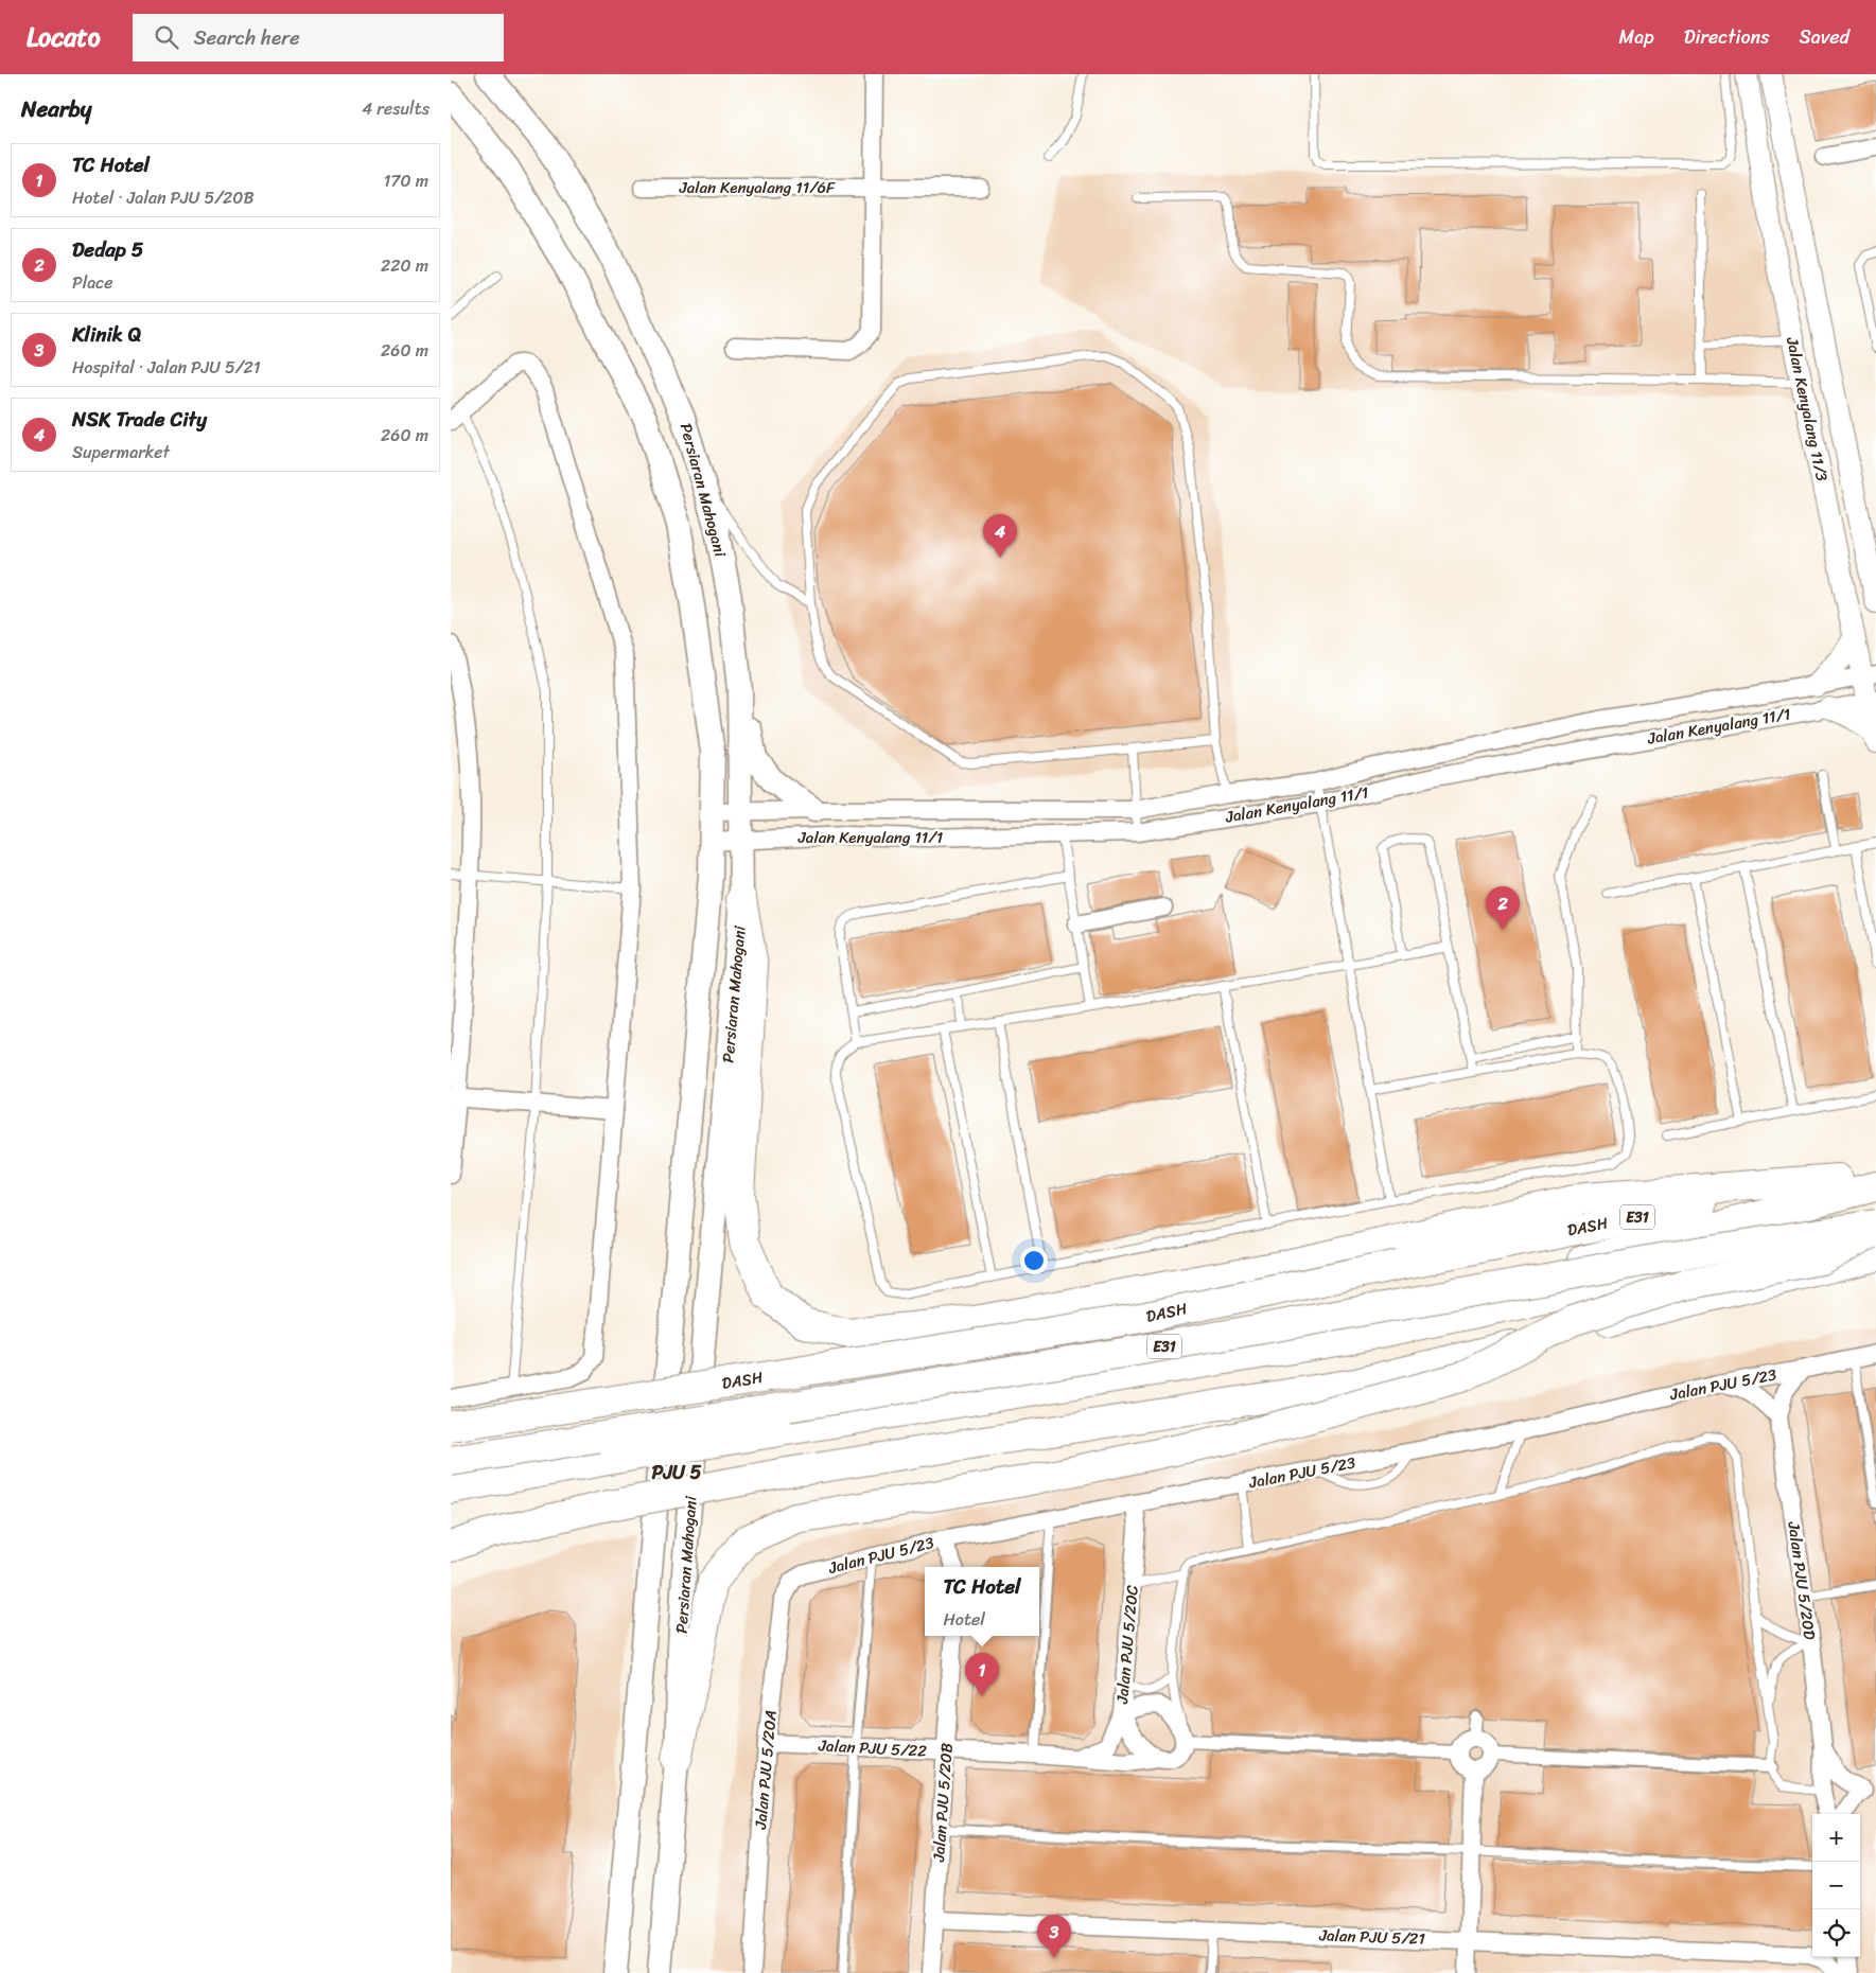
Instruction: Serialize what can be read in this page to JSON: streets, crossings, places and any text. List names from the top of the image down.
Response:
{
  "streets": {
    "highway": ["E31", "DASH"],
    "main road": ["Persiaran Mahogani"],
    "street": [
      "Jalan Kenyalang 11/6F",
      "Jalan Kenyalang 11/3",
      "Jalan Kenyalang 11/1",
      "Jalan PJU 5/23",
      "Jalan PJU 5/20D",
      "Jalan PJU 5/20C",
      "Jalan PJU 5/22",
      "Jalan PJU 5/20A",
      "Jalan PJU 5/20B",
      "Jalan PJU 5/21"
    ]
  },
  "crossings": [
    ["Jalan Kenyalang 11/3", "Jalan Kenyalang 11/1"],
    ["Persiaran Mahogani", "Jalan Kenyalang 11/1"],
    ["Jalan PJU 5/23", "Jalan PJU 5/20D"],
    ["Jalan PJU 5/23", "Jalan PJU 5/20C"],
    ["Jalan PJU 5/23", "Jalan PJU 5/20A"],
    ["Jalan PJU 5/20C", "Jalan PJU 5/22"],
    ["Jalan PJU 5/22", "Jalan PJU 5/20A"],
    ["Jalan PJU 5/22", "Jalan PJU 5/20B"],
    ["Jalan PJU 5/20B", "Jalan PJU 5/21"]
  ],
  "districts": ["PJU 5"],
  "page": {
    "header": "Locato",
    "search": "Search here",
    "nav": ["Map", "Directions", "Saved"],
    "heading": ["Nearby", "4 results"],
    "list": [
      {
        "mark": "1",
        "name": "TC Hotel",
        "note": "Hotel · Jalan PJU 5/20B",
        "value": "170 m"
      },
      {
        "mark": "2",
        "name": "Dedap 5",
        "note": "Place",
        "value": "220 m"
      },
      {
        "mark": "3",
        "name": "Klinik Q",
        "note": "Hospital · Jalan PJU 5/21",
        "value": "260 m"
      },
      {
        "mark": "4",
        "name": "NSK Trade City",
        "note": "Supermarket",
        "value": "260 m"
      }
    ],
    "pins": [
      "4",
      "2",
      "1",
      "3"
    ],
    "popup": ["TC Hotel", "Hotel"],
    "map_buttons": ["+", "−"]
  }
}
